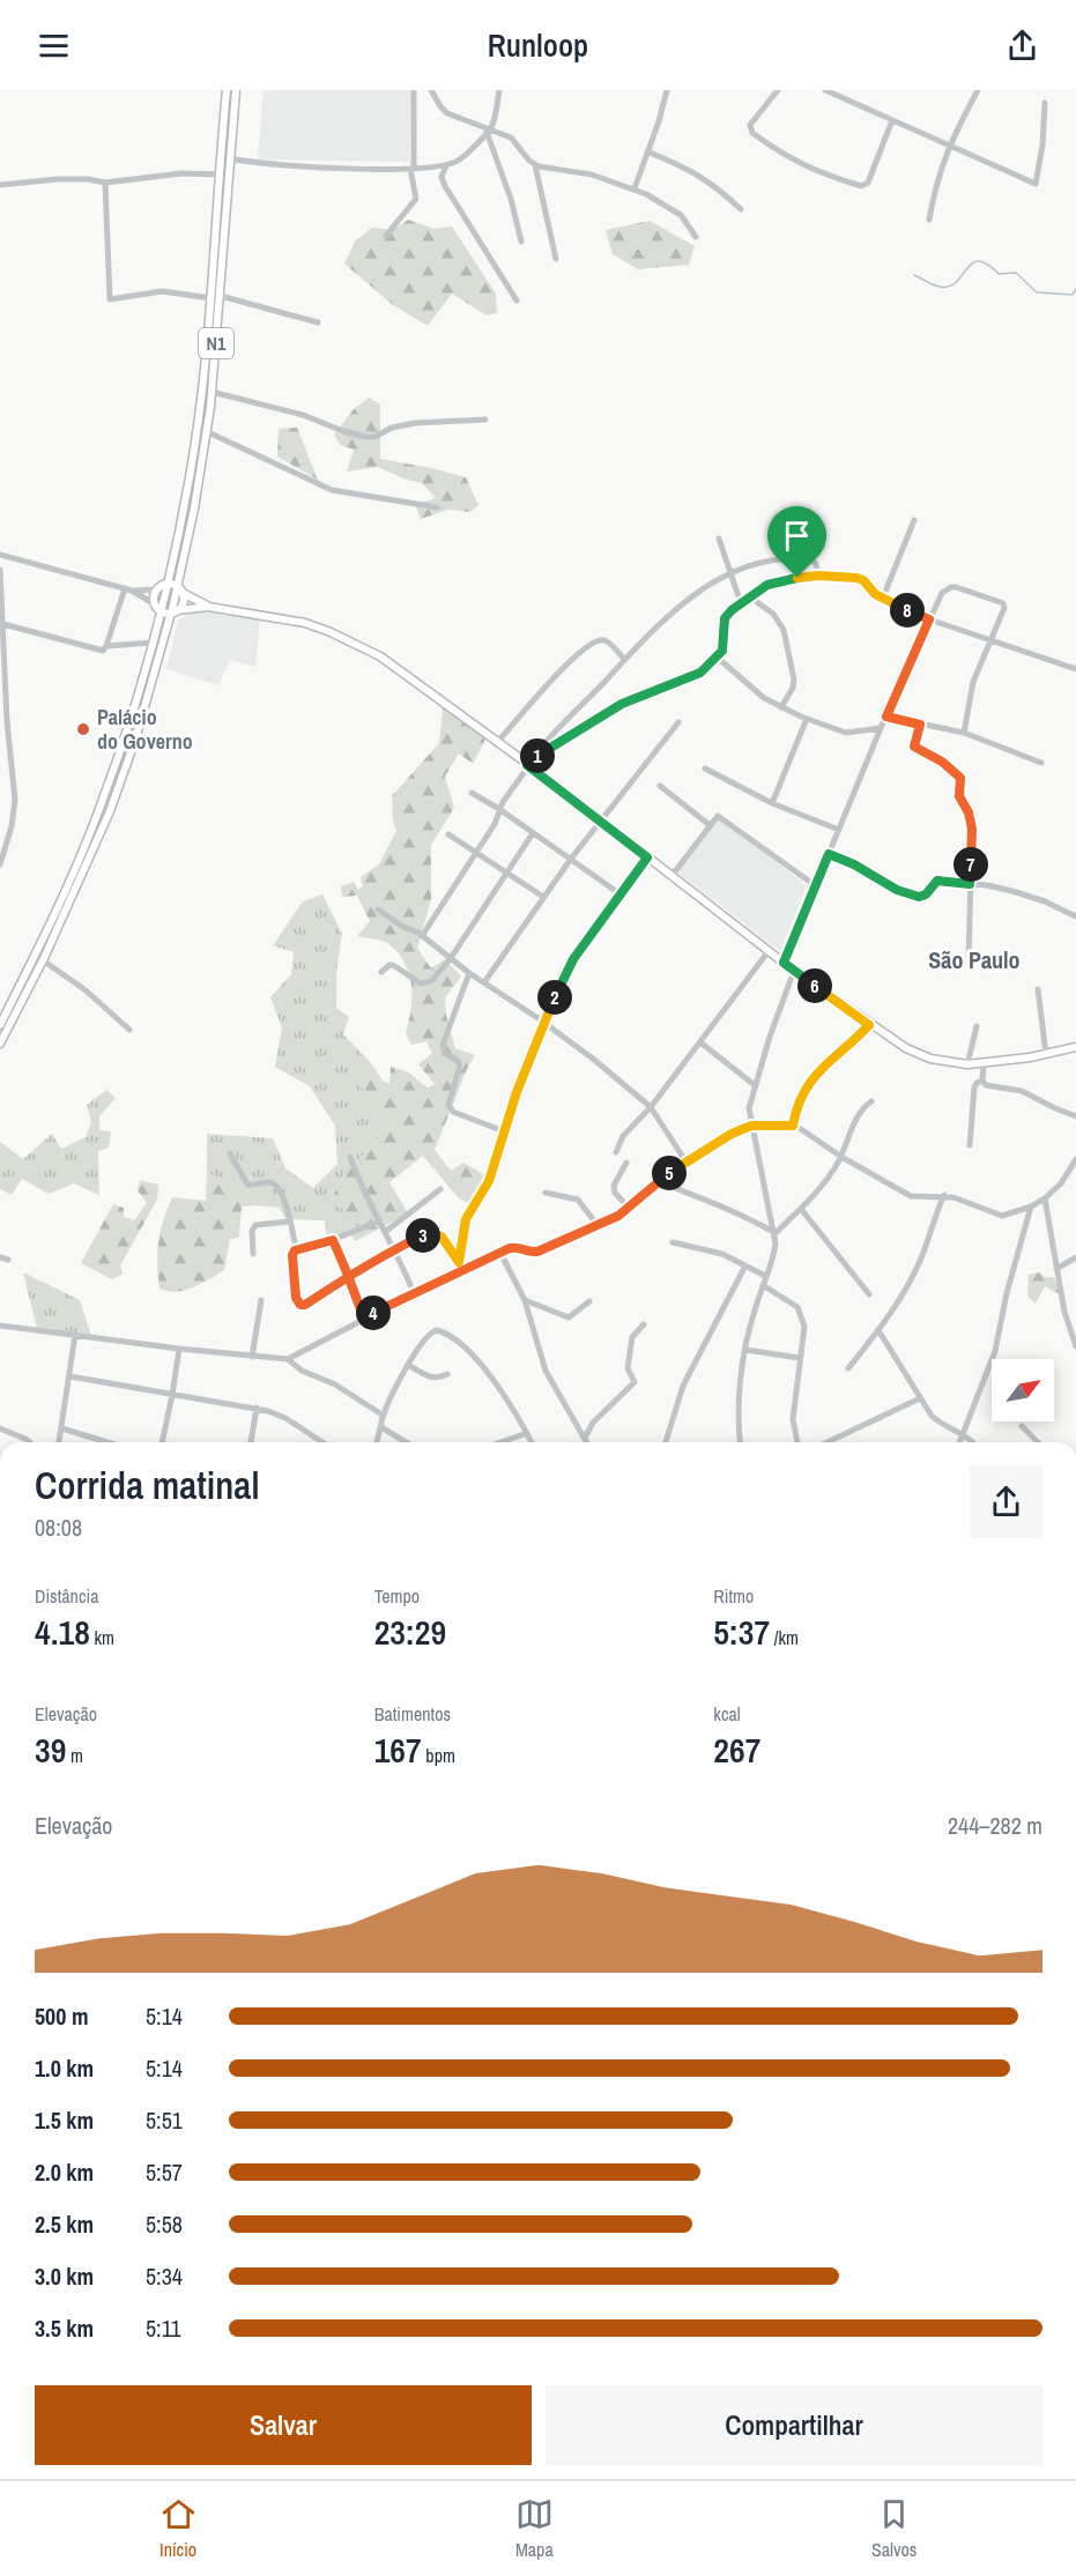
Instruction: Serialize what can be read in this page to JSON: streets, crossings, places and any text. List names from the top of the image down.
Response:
{
  "streets": {
    "main road": ["N1"]
  },
  "districts": ["São Paulo"],
  "places": ["Palácio do Governo"],
  "north": "top right",
  "page": {
    "header": "Runloop",
    "pins": [
      "8",
      "1",
      "7",
      "6",
      "2",
      "5",
      "3",
      "4"
    ],
    "heading": ["Corrida matinal", "08:08"],
    "stats": [
      ["Distância", "4.18 km"],
      ["Tempo", "23:29"],
      ["Ritmo", "5:37 /km"],
      ["Elevação", "39 m"],
      ["Batimentos", "167 bpm"],
      ["kcal", "267"]
    ],
    "chart": ["Elevação", "244–282 m"],
    "list": [
      {
        "name": "500 m",
        "note": "5:14"
      },
      {
        "name": "1.0 km",
        "note": "5:14"
      },
      {
        "name": "1.5 km",
        "note": "5:51"
      },
      {
        "name": "2.0 km",
        "note": "5:57"
      },
      {
        "name": "2.5 km",
        "note": "5:58"
      },
      {
        "name": "3.0 km",
        "note": "5:34"
      },
      {
        "name": "3.5 km",
        "note": "5:11"
      }
    ],
    "buttons": ["Salvar", "Compartilhar"],
    "tabs": ["Início", "Mapa", "Salvos"]
  }
}
